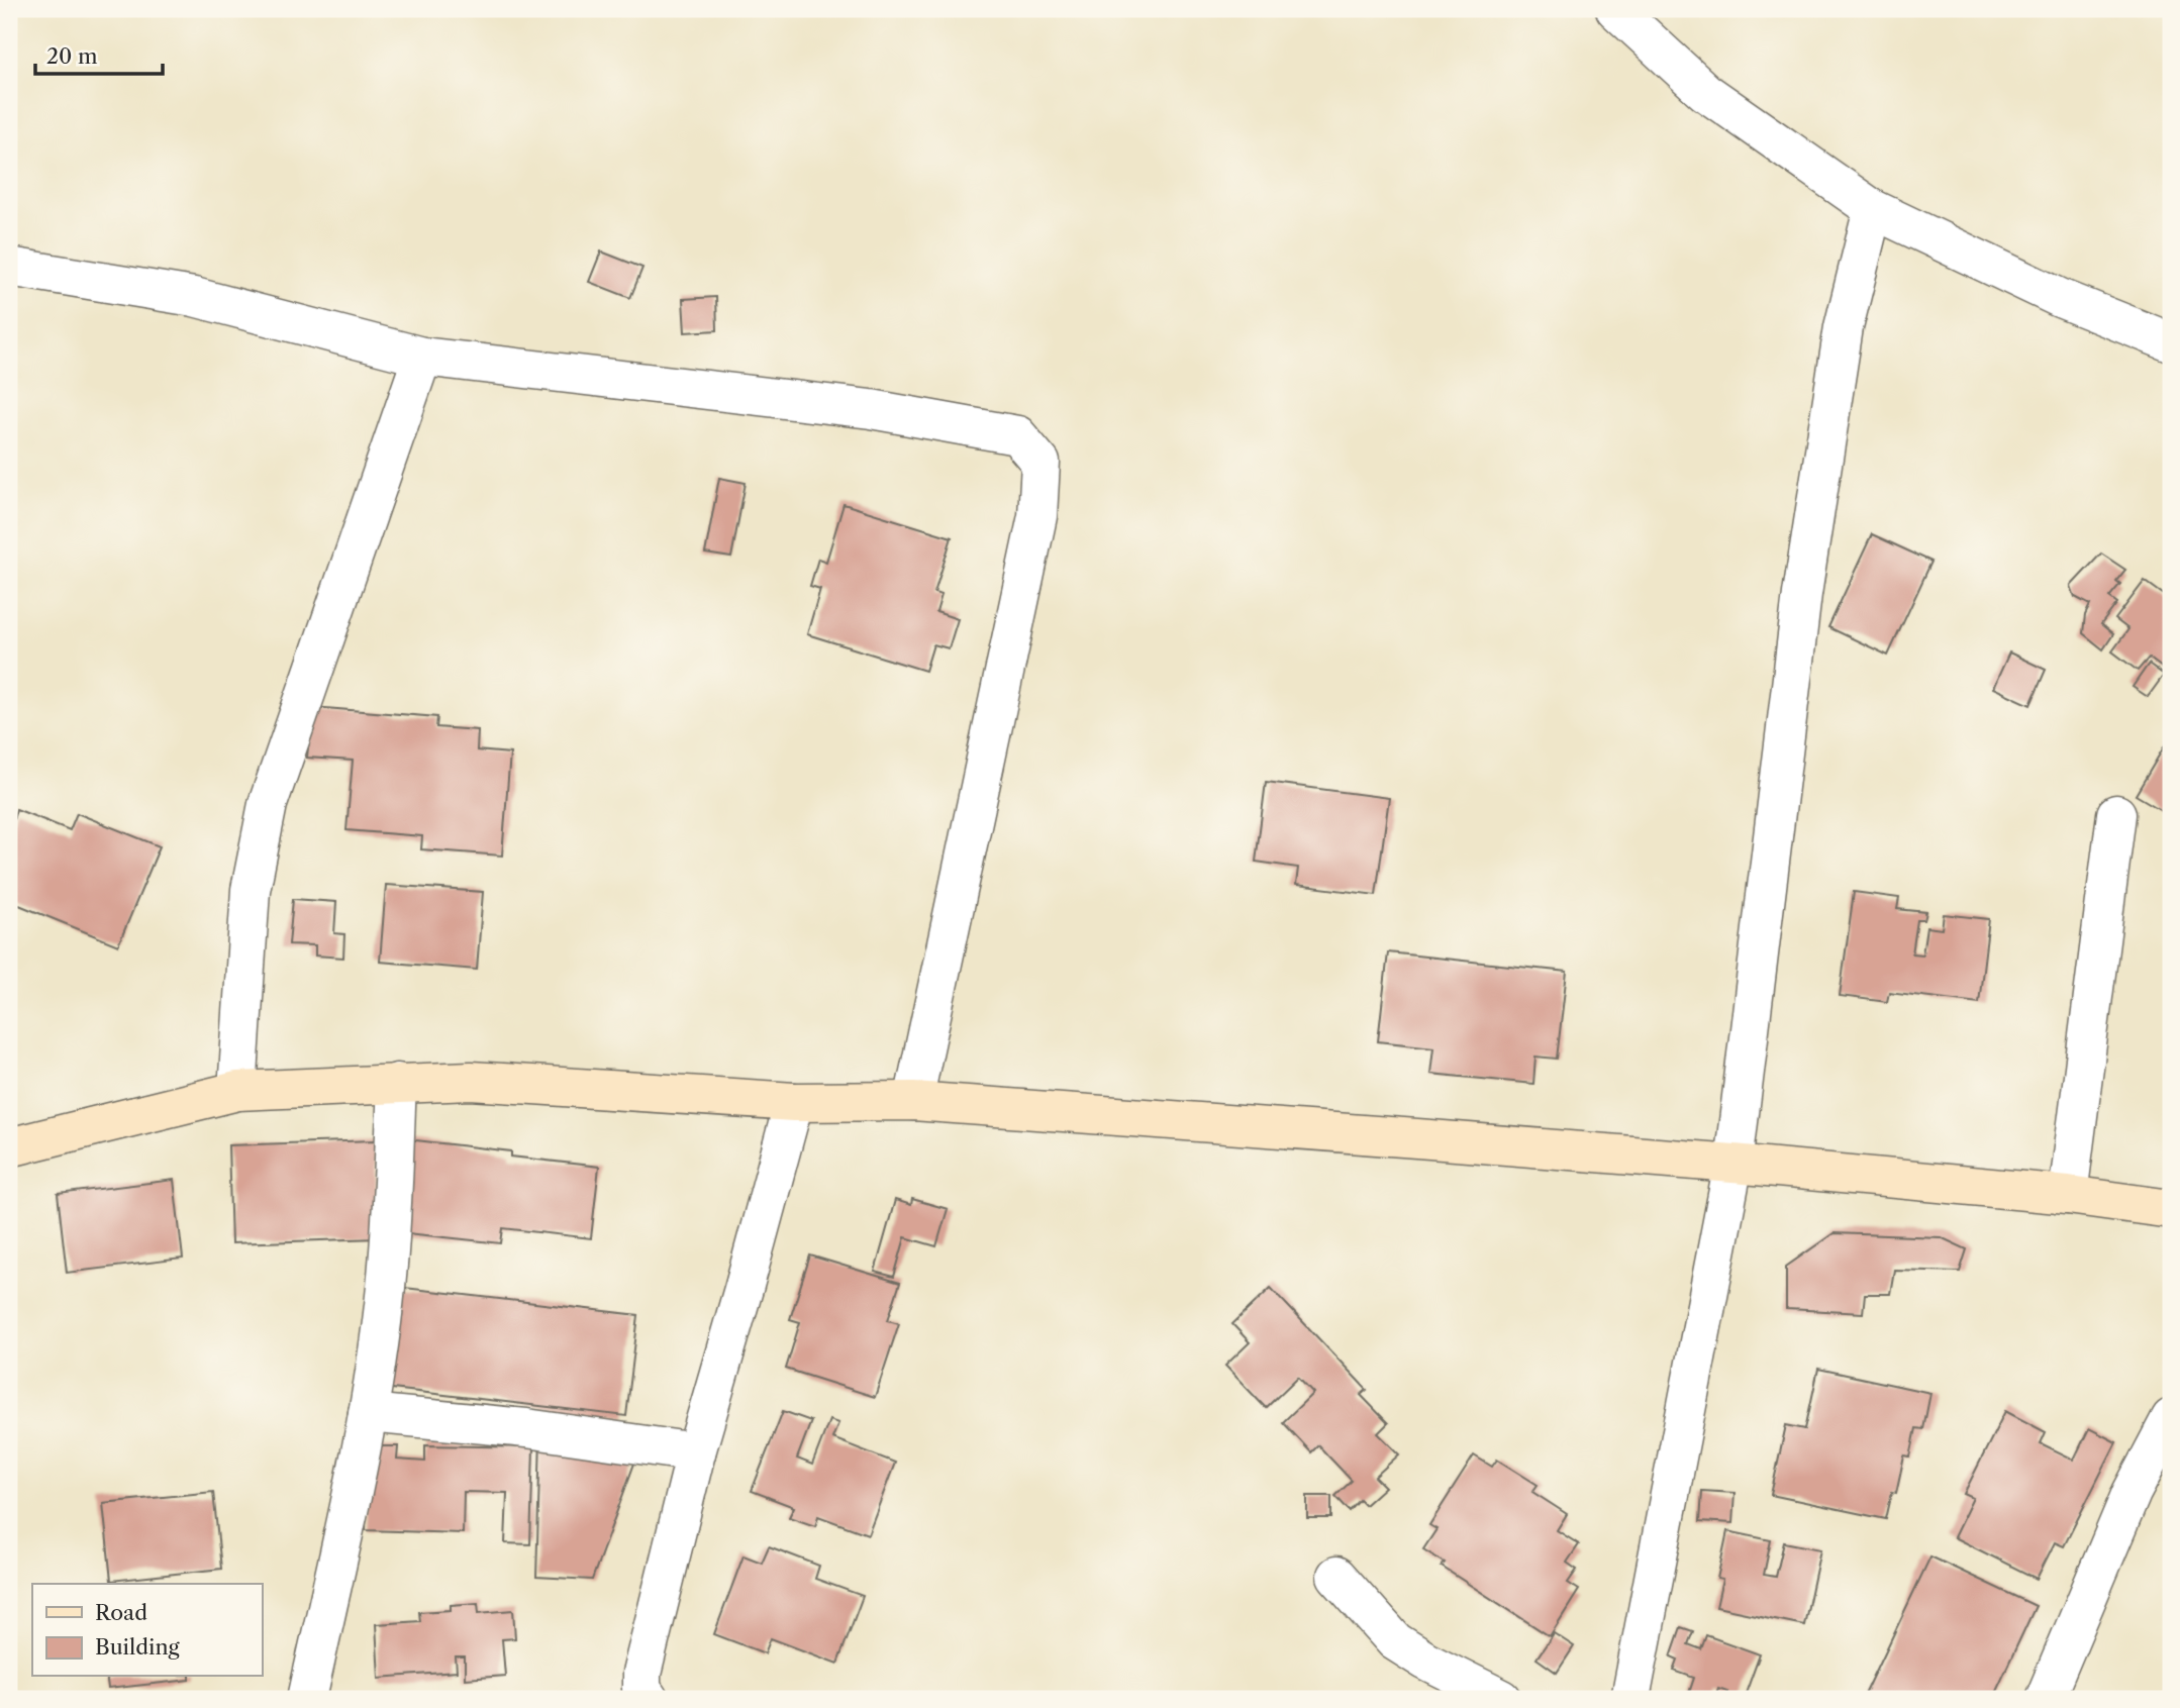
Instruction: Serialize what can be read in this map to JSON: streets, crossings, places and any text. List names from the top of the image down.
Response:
{
  "legend": ["Road", "Building"],
  "scale_bar": "20 m"
}
